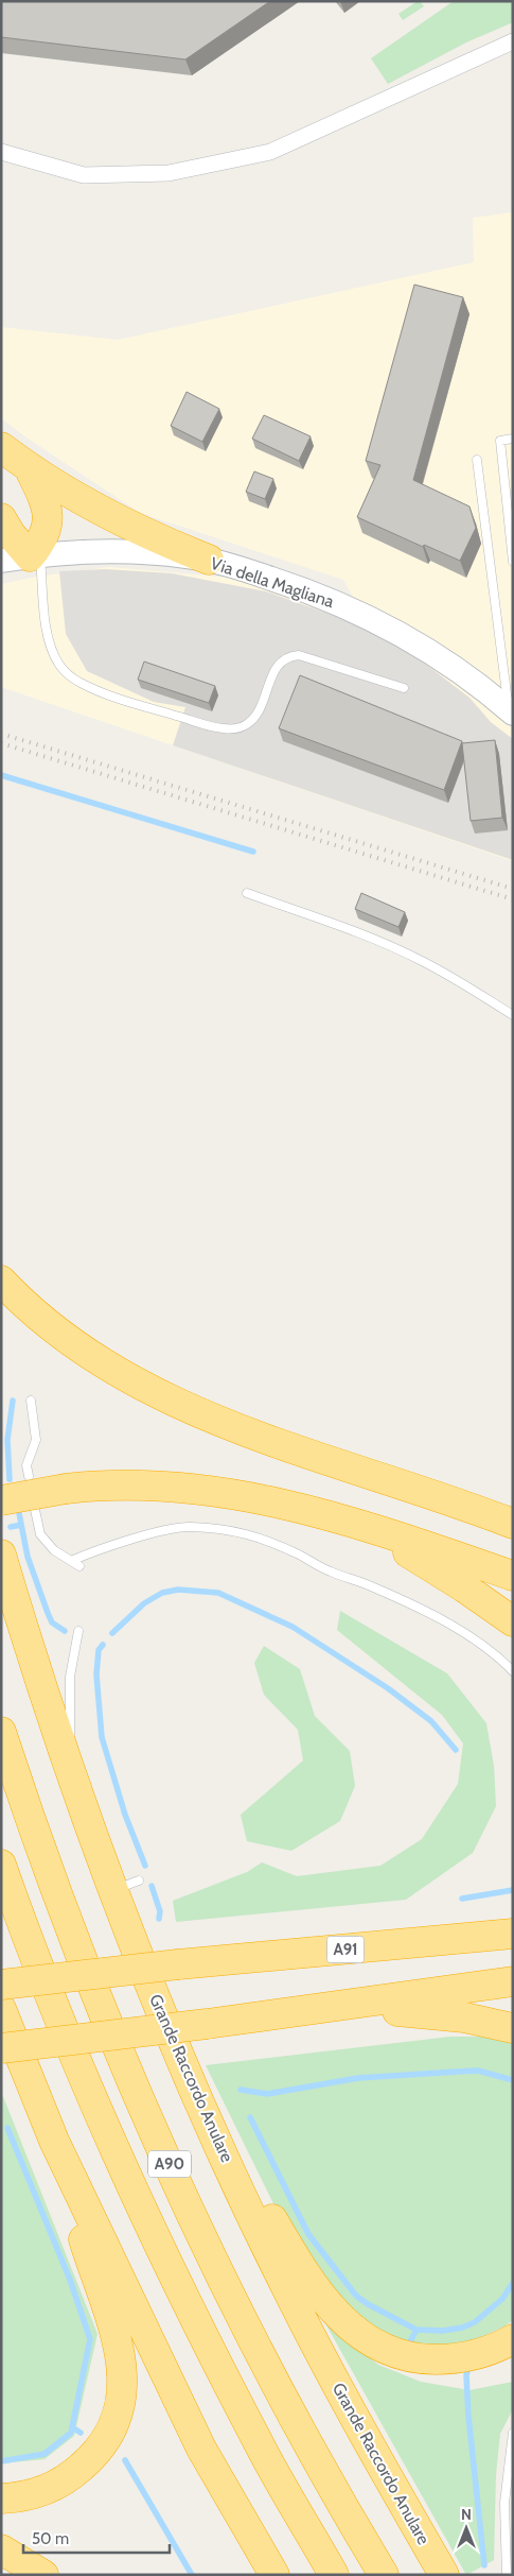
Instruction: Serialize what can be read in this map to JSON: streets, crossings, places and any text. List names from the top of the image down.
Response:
{
  "streets": {
    "highway": ["A91", "Grande Raccordo Anulare", "A90"],
    "main road": ["Via della Magliana"]
  },
  "scale_bar": "50 m",
  "north": "top"
}
